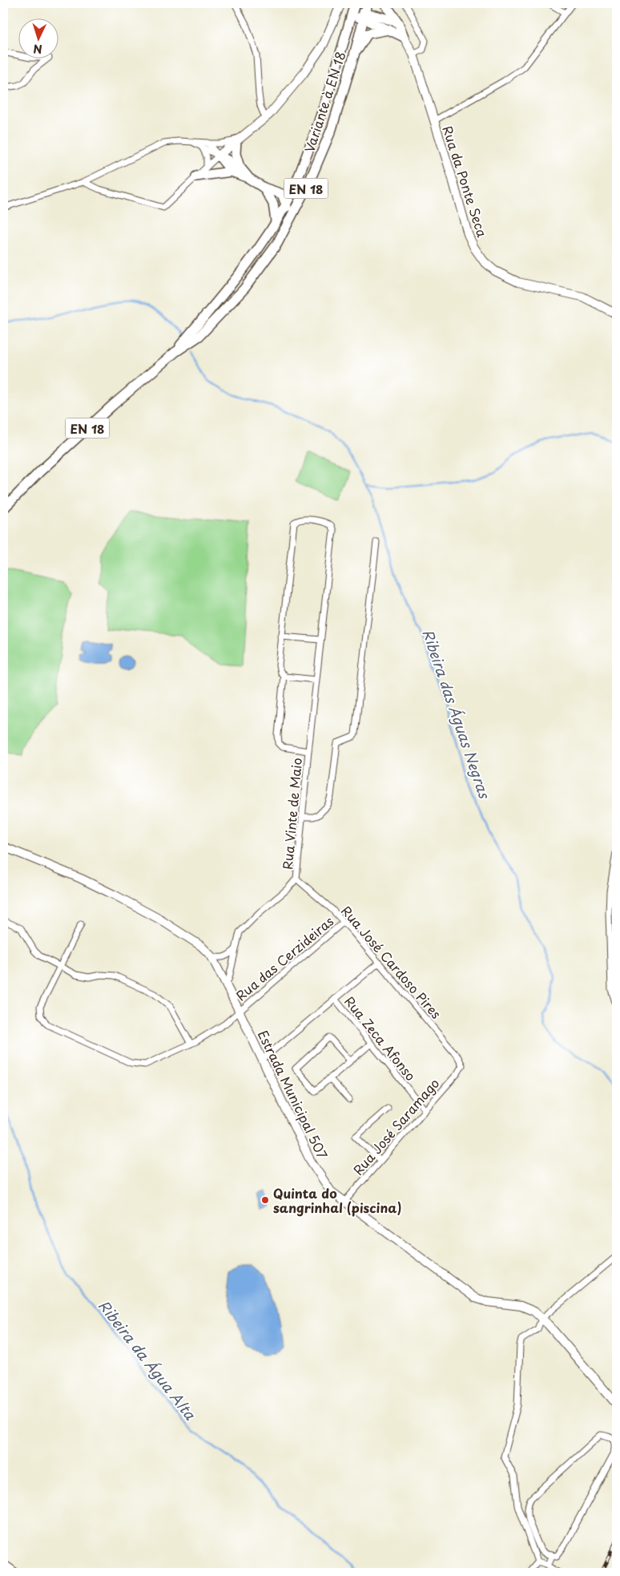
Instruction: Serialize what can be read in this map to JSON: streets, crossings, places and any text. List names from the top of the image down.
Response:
{
  "streets": {
    "main road": ["Variante à EN 18", "EN 18"],
    "street": [
      "Rua da Ponte Seca",
      "Rua Vinte de Maio",
      "Rua das Cerzideiras",
      "Rua José Cardoso Pires",
      "Rua Zeca Afonso",
      "Estrada Municipal 507",
      "Rua José Saramago"
    ]
  },
  "crossings": [
    ["Rua Vinte de Maio", "Rua José Cardoso Pires"],
    ["Rua Vinte de Maio", "Estrada Municipal 507"],
    ["Rua das Cerzideiras", "Rua José Cardoso Pires"],
    ["Rua das Cerzideiras", "Estrada Municipal 507"],
    ["Rua José Cardoso Pires", "Rua José Saramago"],
    ["Rua Zeca Afonso", "Rua José Saramago"],
    ["Estrada Municipal 507", "Rua José Saramago"]
  ],
  "water": ["Ribeira das Águas Negras", "Ribeira da Água Alta"],
  "places": ["Quinta do sangrinhal (piscina)"],
  "north": "bottom"
}
